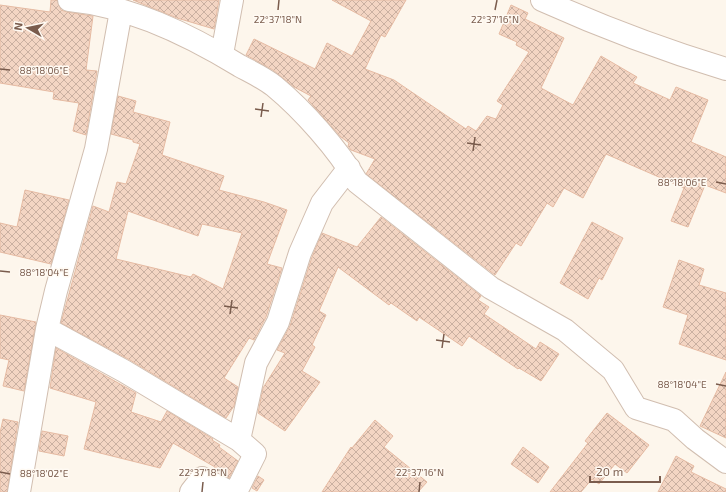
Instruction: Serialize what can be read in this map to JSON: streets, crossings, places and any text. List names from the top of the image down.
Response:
{
  "scale_bar": "20 m",
  "north": "left",
  "coordinates": [
    "22°37'18\"N",
    "22°37'16\"N",
    "88°18'06\"E",
    "88°18'04\"E",
    "88°18'02\"E"
  ]
}
